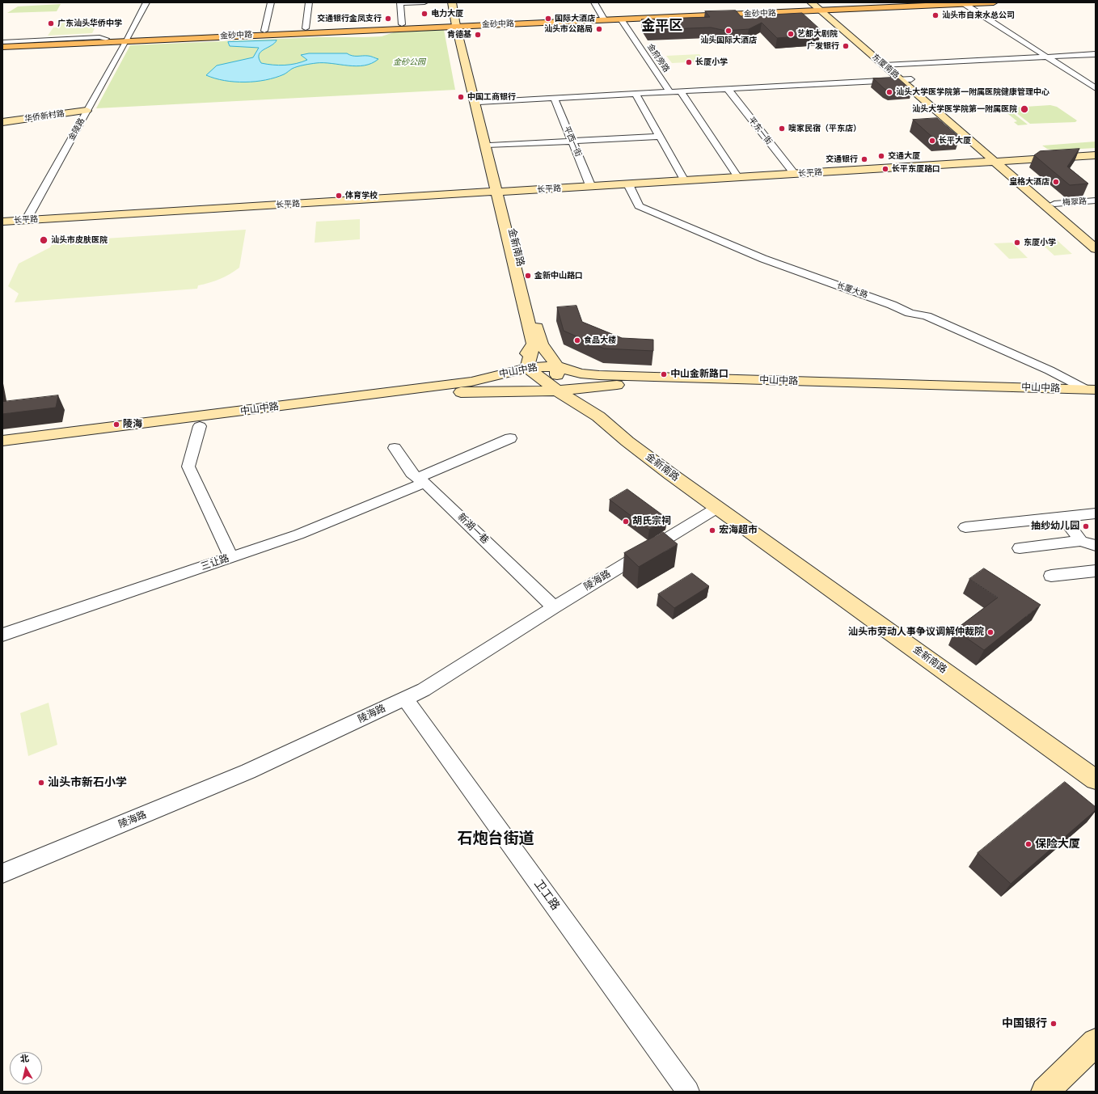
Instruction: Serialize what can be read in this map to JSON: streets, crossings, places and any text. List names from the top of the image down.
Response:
{
  "streets": {
    "main road": [
      "金砂中路",
      "东厦南路",
      "华侨新村路",
      "长平路",
      "金新南路",
      "中山中路"
    ],
    "street": [
      "金府旁路",
      "金陵路",
      "平东一街",
      "平西一街",
      "梅翠路",
      "长厦大路",
      "新湖一巷",
      "三让路",
      "陵海路",
      "卫工路"
    ]
  },
  "crossings": [
    ["金砂中路", "金府旁路"],
    ["金砂中路", "东厦南路"],
    ["金砂中路", "金陵路"],
    ["金砂中路", "金新南路"],
    ["东厦南路", "长平路"],
    ["东厦南路", "梅翠路"],
    ["华侨新村路", "金陵路"],
    ["金陵路", "长平路"],
    ["平东一街", "长平路"],
    ["平西一街", "长平路"],
    ["长平路", "金新南路"],
    ["长平路", "长厦大路"],
    ["金新南路", "中山中路"],
    ["金新南路", "陵海路"],
    ["长厦大路", "中山中路"],
    ["新湖一巷", "三让路"],
    ["新湖一巷", "陵海路"],
    ["陵海路", "卫工路"]
  ],
  "districts": ["金平区", "石炮台街道"],
  "parks": ["金砂公园"],
  "places": [
    "电力大厦",
    "汕头市自来水总公司",
    "交通银行金凤支行",
    "国际大酒店",
    "广东汕头华侨中学",
    "汕头市公路局",
    "汕头国际大酒店",
    "艺都大剧院",
    "肯德基",
    "广发银行",
    "长厦小学",
    "汕头大学医学院第一附属医院健康管理中心",
    "中国工商银行",
    "汕头大学医学院第一附属医院",
    "噢家民宿（平东店）",
    "长平大厦",
    "交通大厦",
    "交通银行",
    "长平东厦路口",
    "皇格大酒店",
    "体育学校",
    "汕头市皮肤医院",
    "东厦小学",
    "金新中山路口",
    "食品大楼",
    "中山金新路口",
    "陵海",
    "胡氏宗祠",
    "抽纱幼儿园",
    "宏海超市",
    "汕头市劳动人事争议调解仲裁院",
    "汕头市新石小学",
    "保险大厦",
    "中国银行"
  ],
  "north": "top"
}
